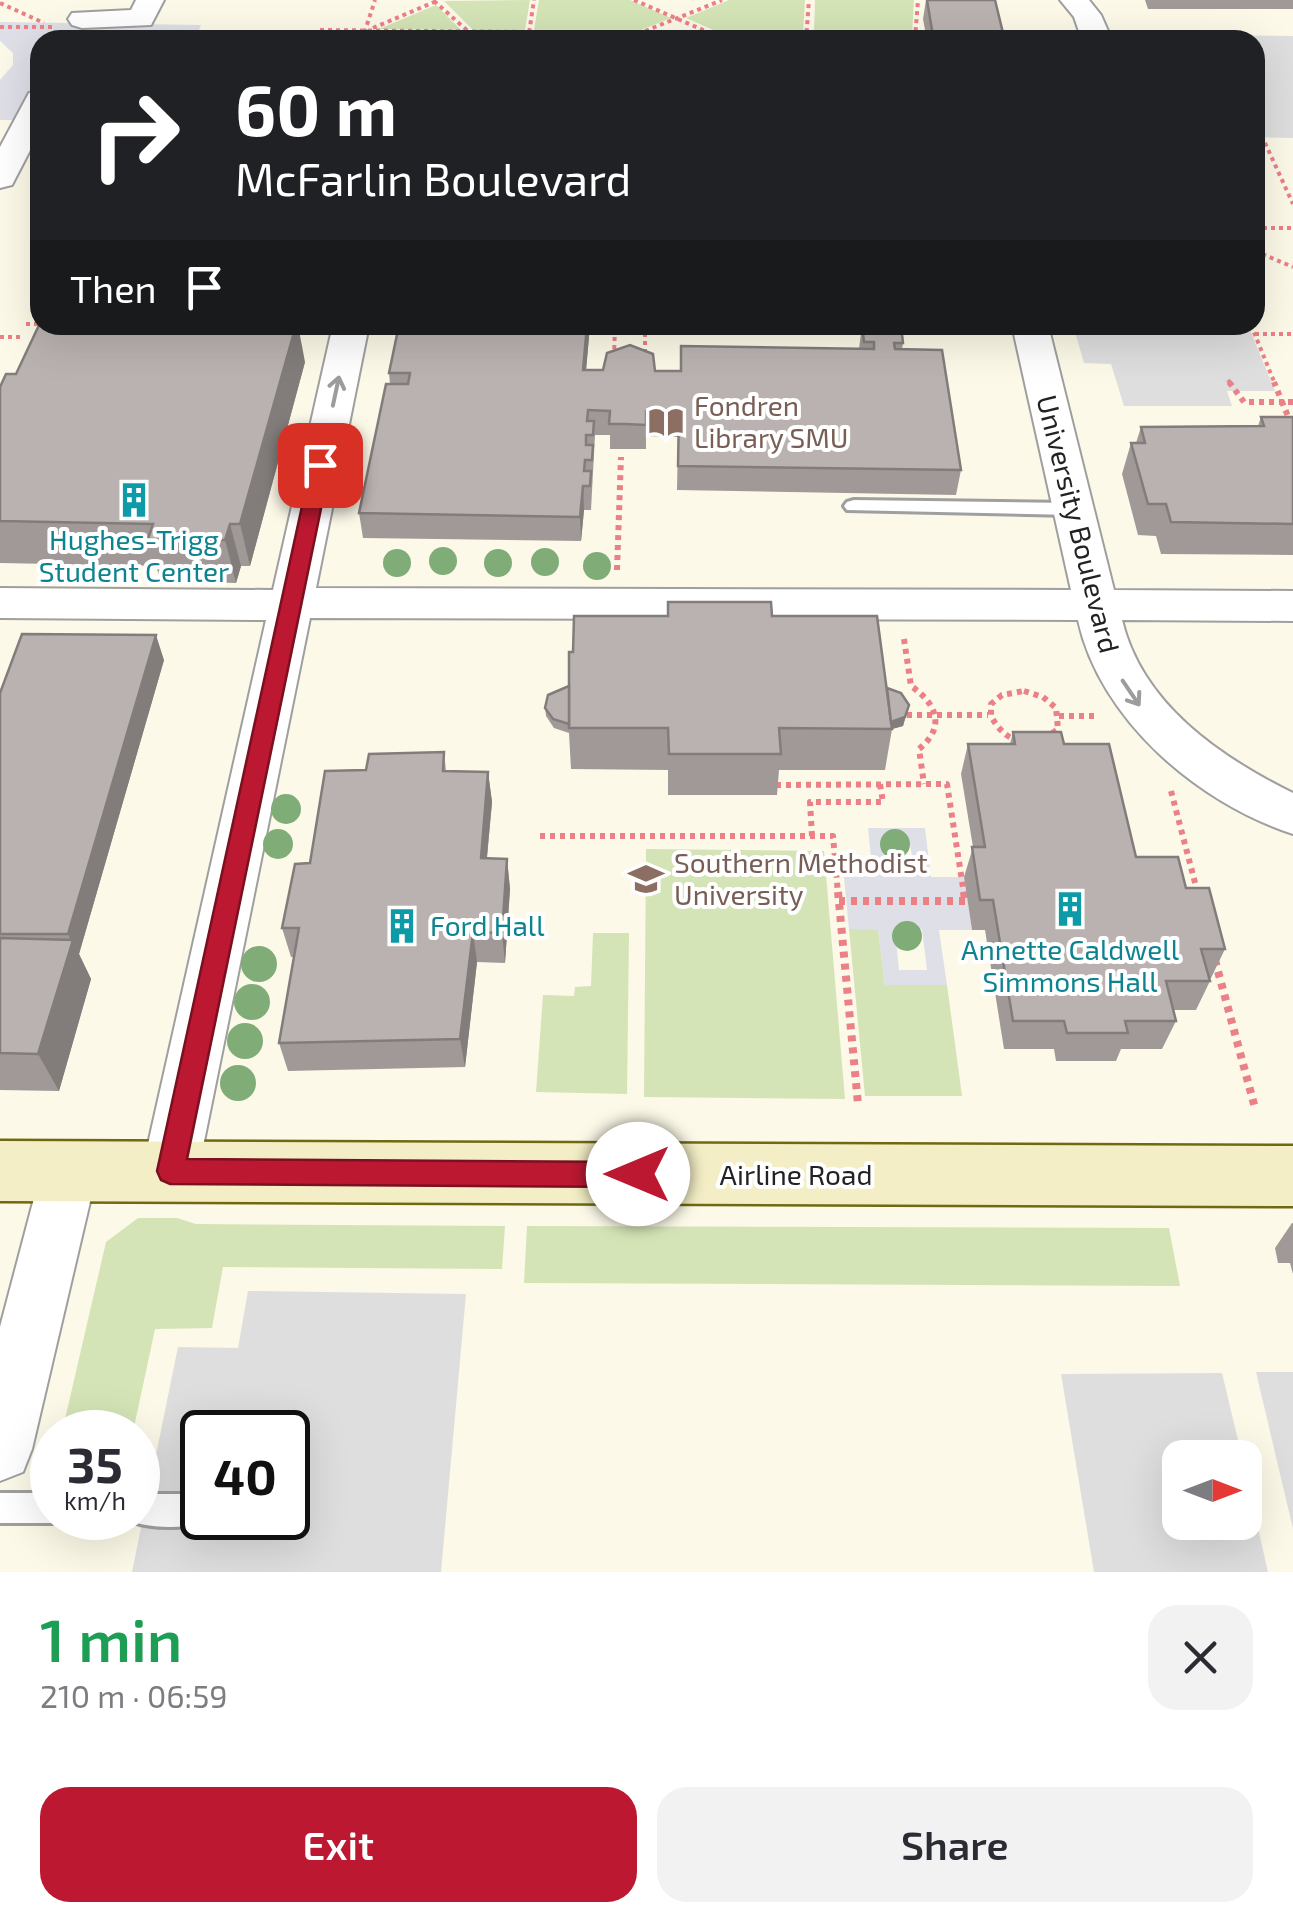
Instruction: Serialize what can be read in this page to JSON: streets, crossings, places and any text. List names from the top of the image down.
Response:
{
  "streets": {
    "street": ["University Boulevard", "Airline Road"]
  },
  "one_way": ["University Boulevard"],
  "places": {
    "library": ["Fondren Library SMU"],
    "building": ["Hughes-Trigg Student Center", "Annette Caldwell Simmons Hall", "Ford Hall"],
    "school or university": ["Southern Methodist University"]
  },
  "north": "right",
  "page": {
    "turn": ["60 m", "McFarlin Boulevard"],
    "then": "Then",
    "speed": "35 km/h",
    "limit": "40",
    "heading": ["1 min", "210 m · 06:59"],
    "buttons": ["Exit", "Share"]
  }
}
